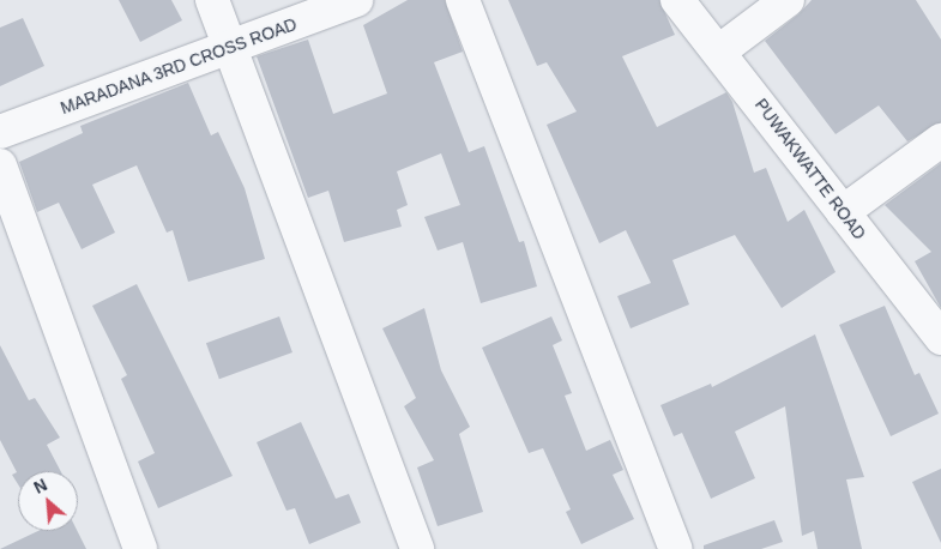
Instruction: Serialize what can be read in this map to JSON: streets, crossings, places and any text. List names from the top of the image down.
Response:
{
  "streets": {
    "street": ["MARADANA 3RD CROSS ROAD", "PUWAKWATTE ROAD"]
  },
  "north": "top left"
}
